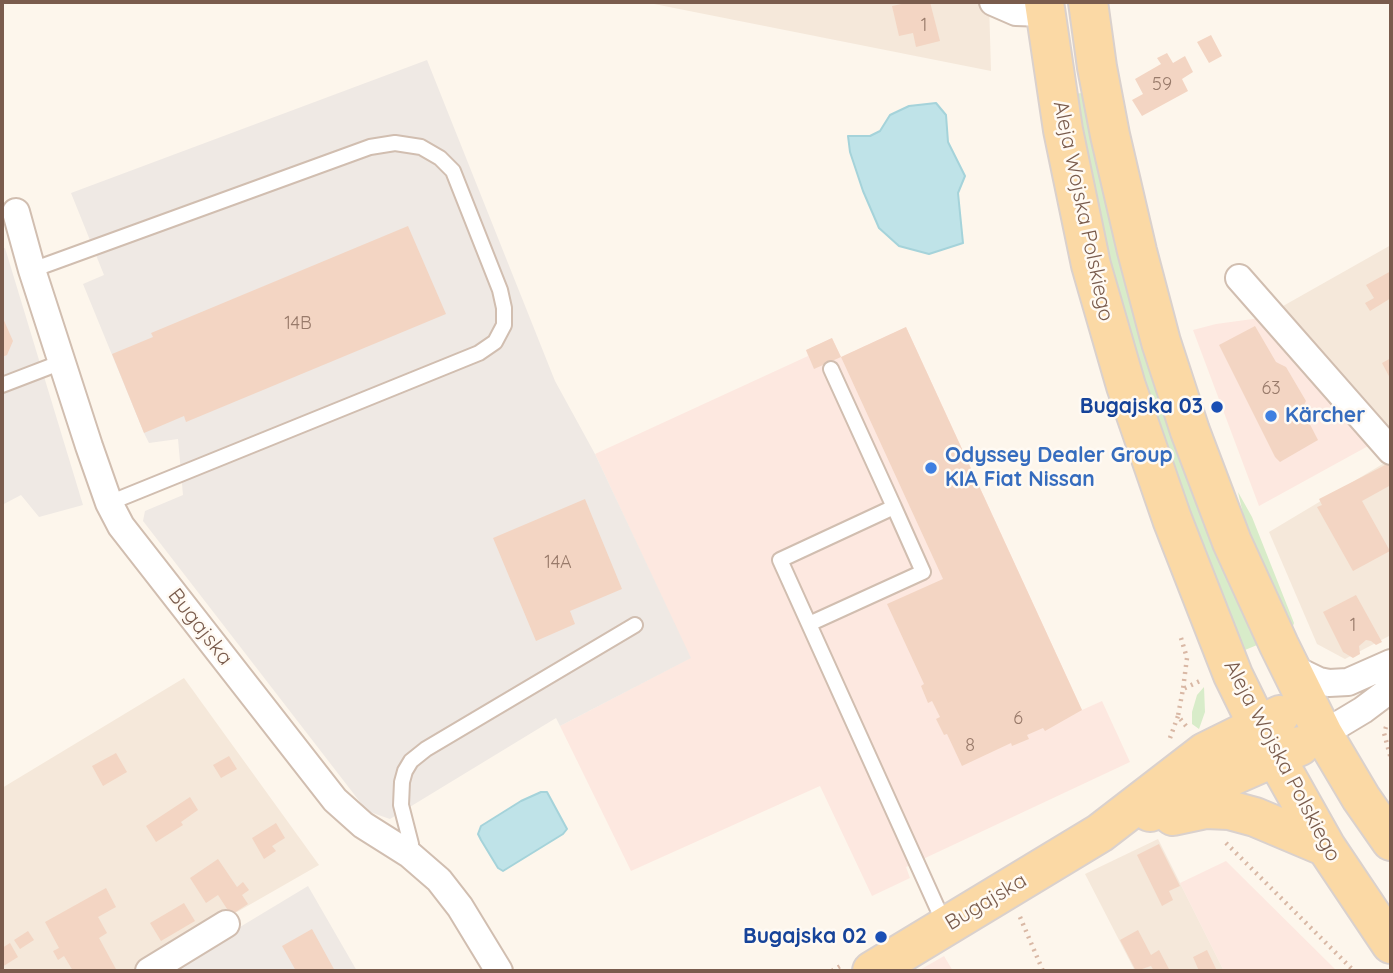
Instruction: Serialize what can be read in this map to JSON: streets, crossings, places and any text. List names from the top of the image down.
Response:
{
  "streets": {
    "main road": ["Aleja Wojska Polskiego", "Bugajska"]
  },
  "crossings": [
    ["Aleja Wojska Polskiego", "Bugajska"]
  ],
  "places": [
    "Bugajska 03",
    "Kärcher",
    "Odyssey Dealer Group KIA Fiat Nissan",
    "Bugajska 02"
  ],
  "house_numbers": [
    "1",
    "59",
    "14B",
    "63",
    "14A",
    "1",
    "6",
    "8"
  ]
}
